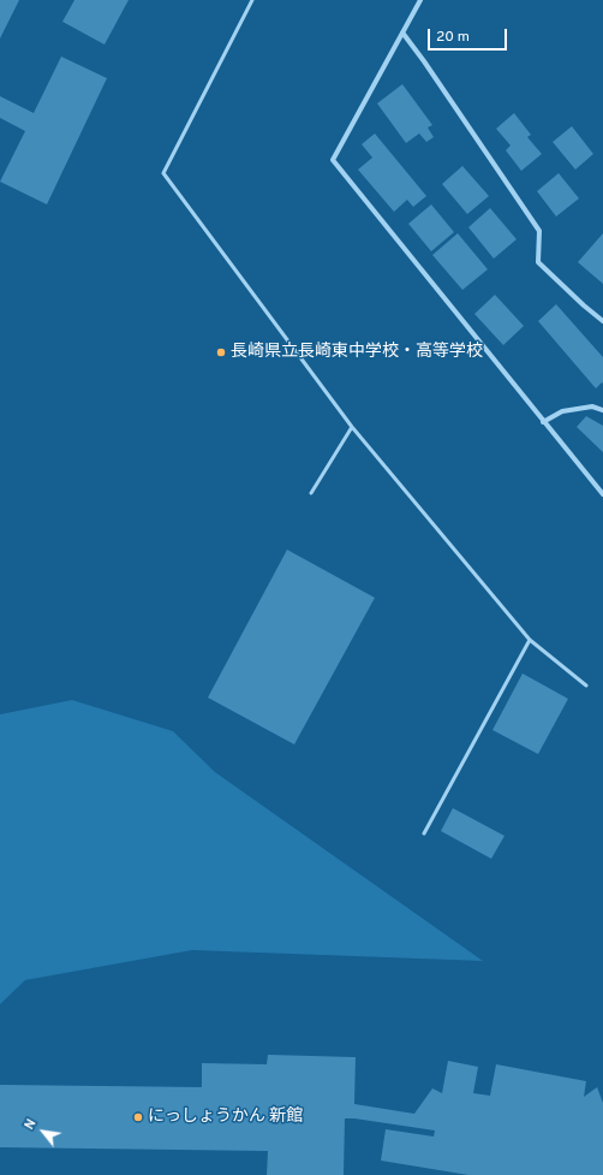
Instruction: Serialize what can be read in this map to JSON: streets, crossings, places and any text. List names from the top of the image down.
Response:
{
  "places": ["長崎県立長崎東中学校・高等学校", "にっしょうかん 新館"],
  "scale_bar": "20 m",
  "north": "top left"
}
